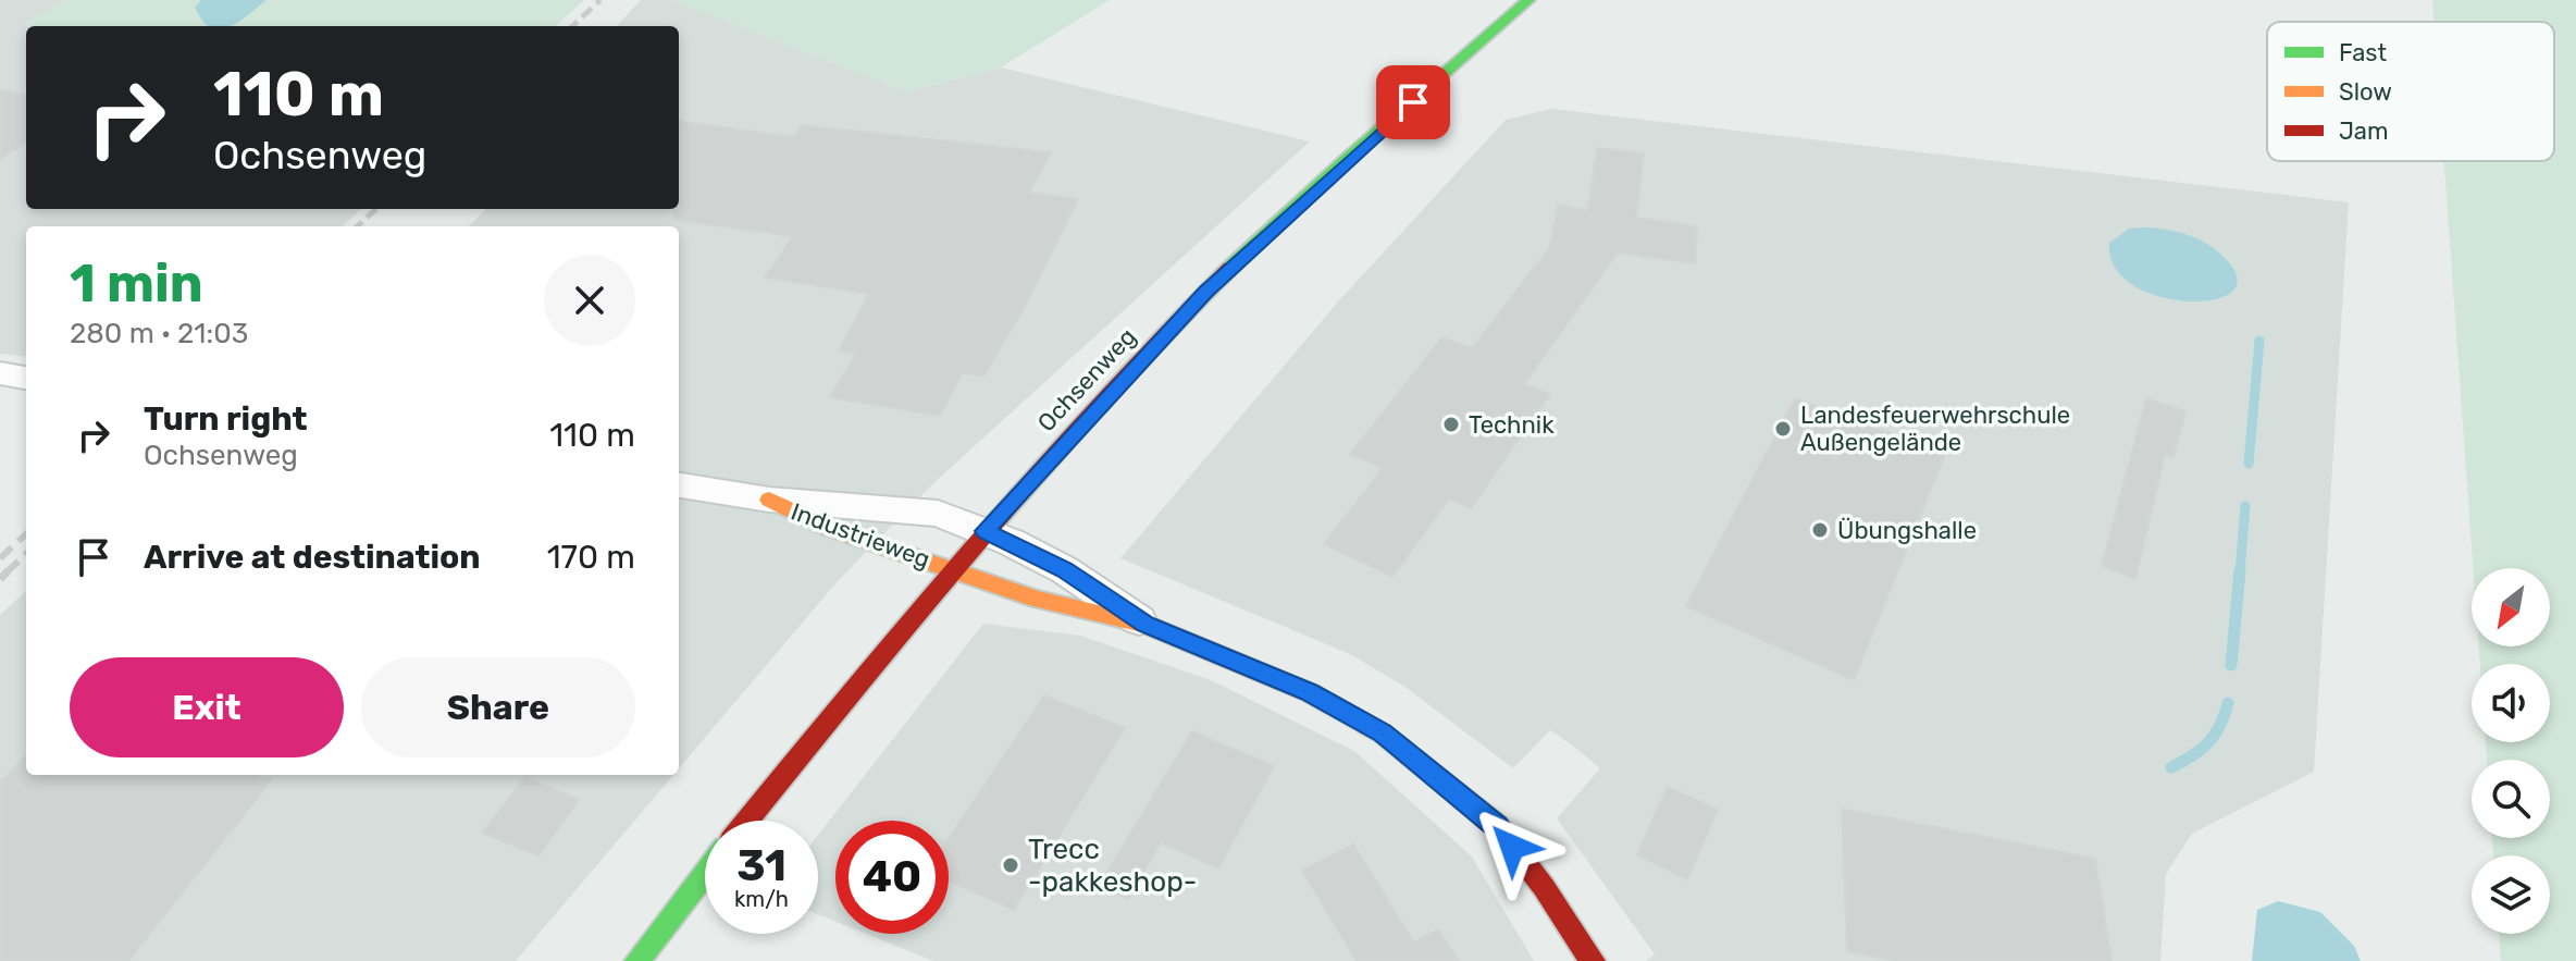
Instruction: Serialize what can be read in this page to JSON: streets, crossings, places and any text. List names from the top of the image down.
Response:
{
  "streets": {
    "main road": ["Ochsenweg", "Industrieweg"]
  },
  "crossings": [
    ["Ochsenweg", "Industrieweg"]
  ],
  "places": [
    "Technik",
    "Landesfeuerwehrschule Außengelände",
    "Übungshalle",
    "Trecc -pakkeshop-"
  ],
  "legend": ["Fast", "Slow", "Jam"],
  "north": "bottom left",
  "page": {
    "turn": ["110 m", "Ochsenweg"],
    "heading": ["1 min", "280 m · 21:03"],
    "list": [
      {
        "name": "Turn right",
        "note": "Ochsenweg",
        "value": "110 m"
      },
      {
        "name": "Arrive at destination",
        "value": "170 m"
      }
    ],
    "buttons": ["Exit", "Share"],
    "speed": "31 km/h",
    "limit": "40"
  }
}
